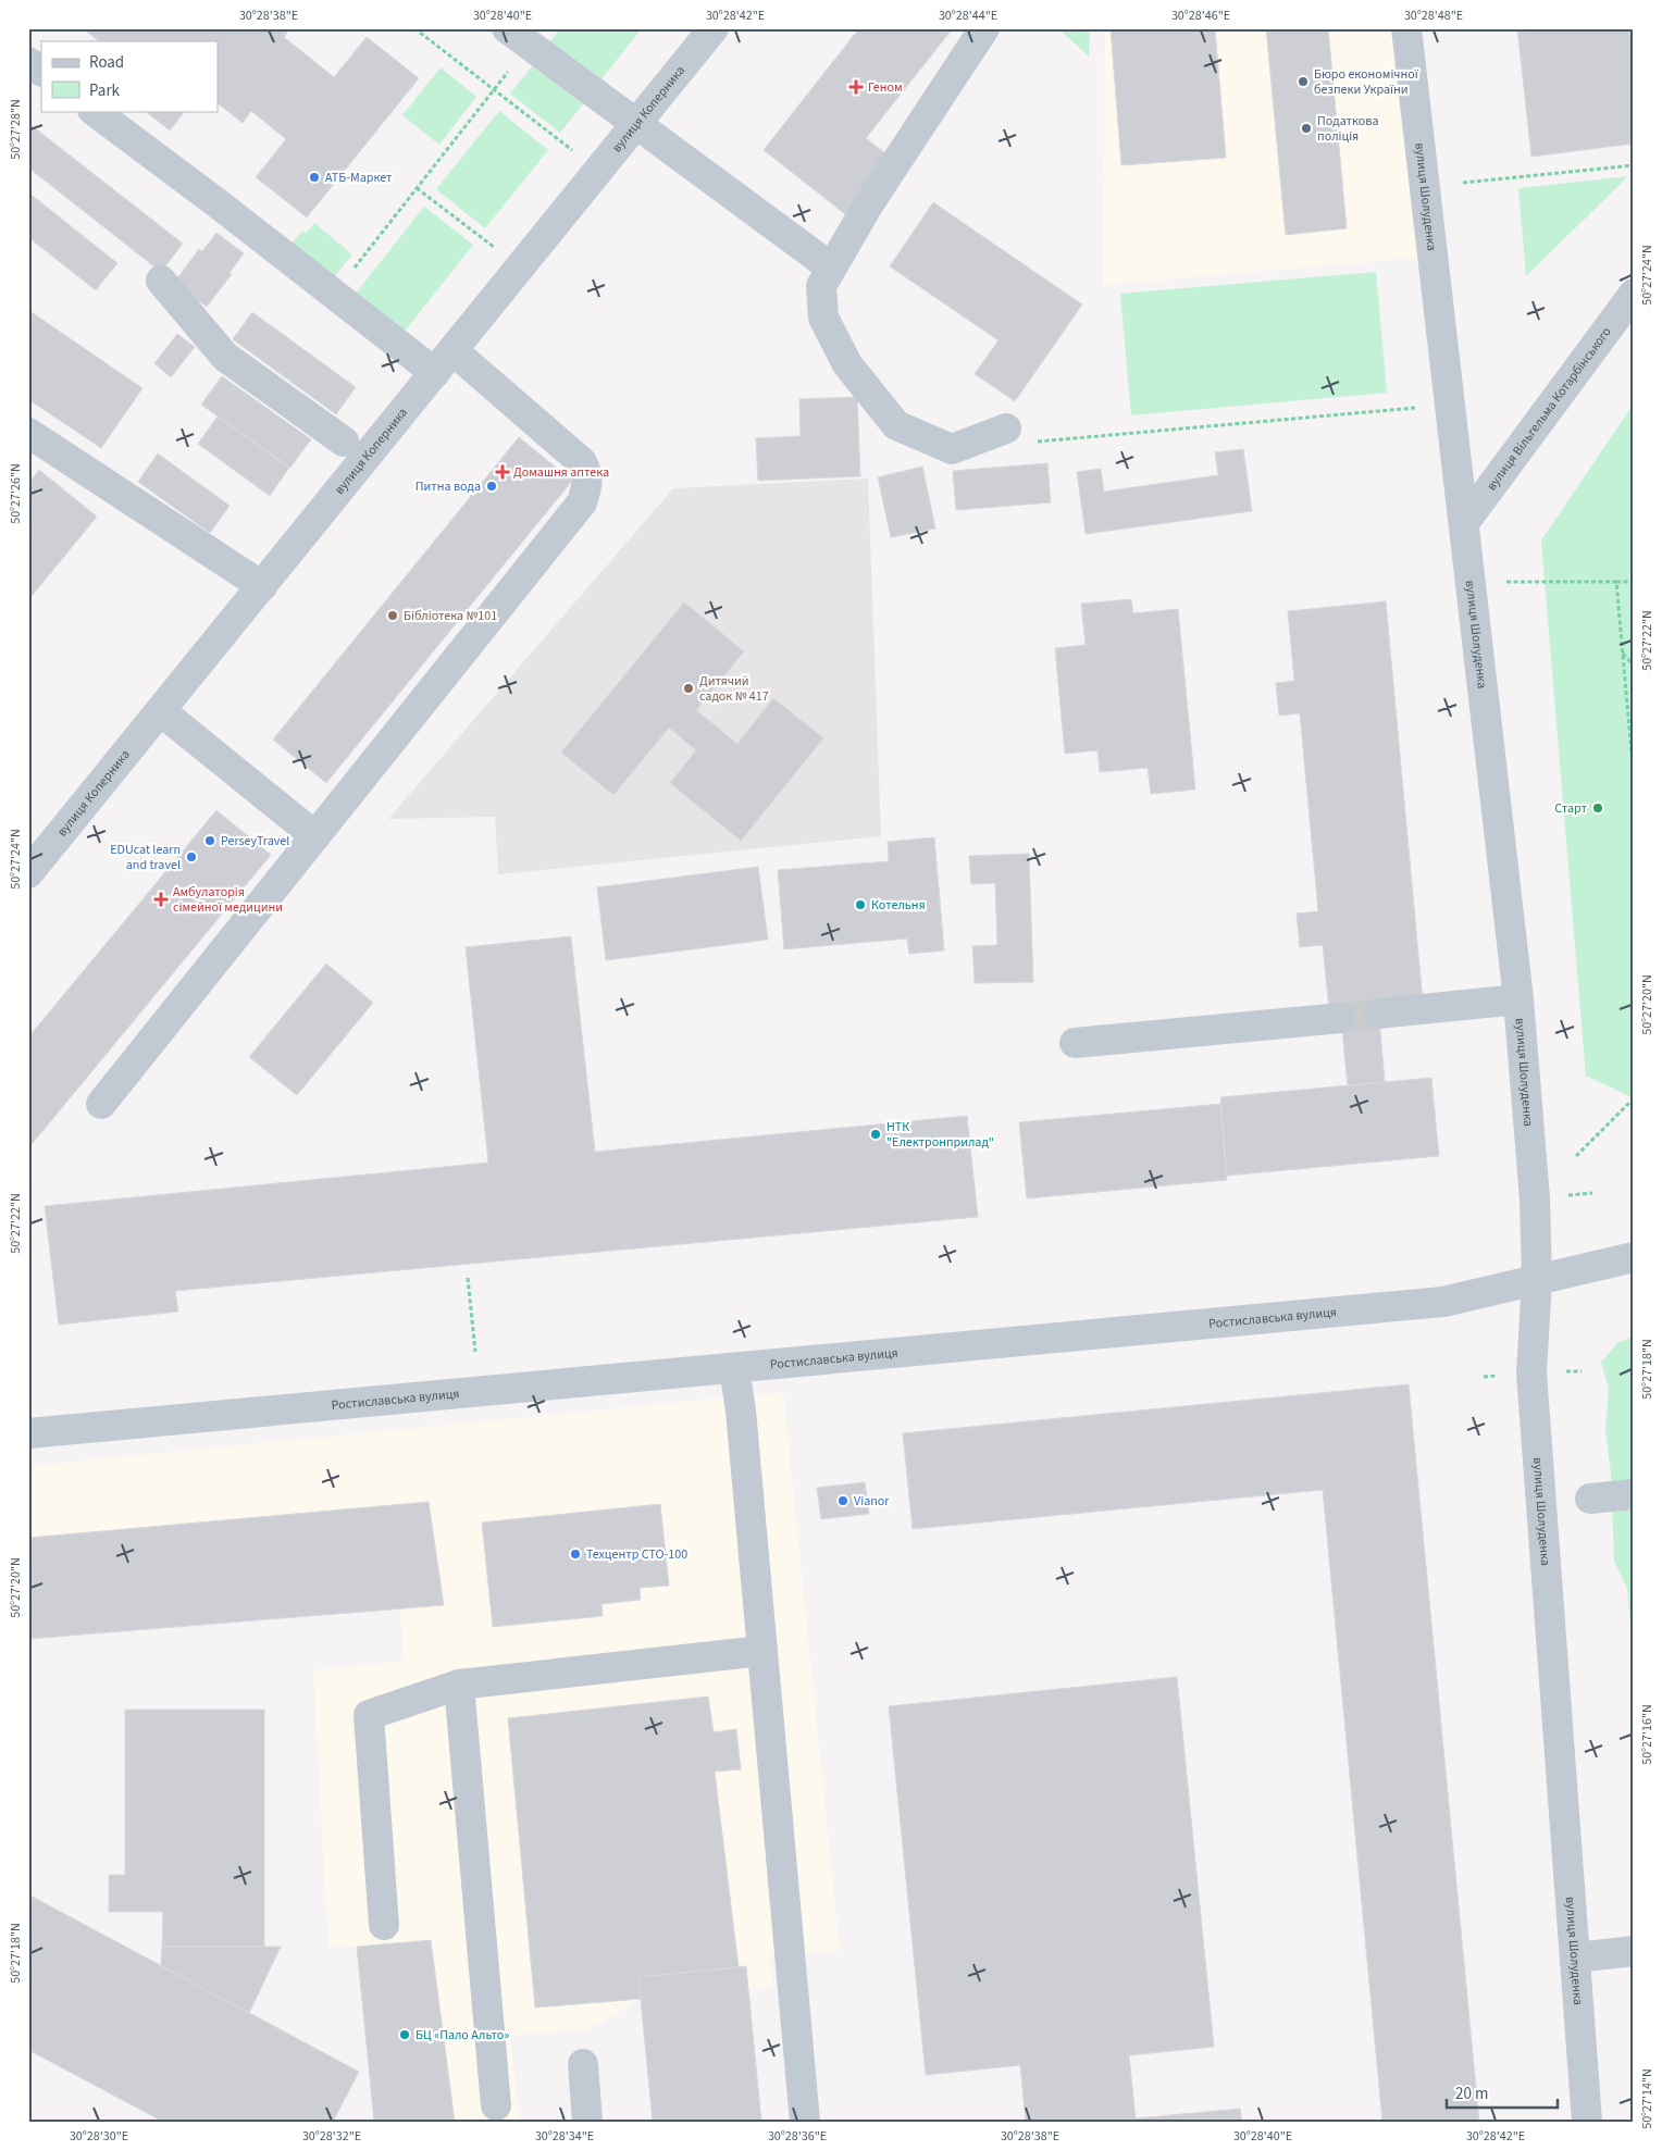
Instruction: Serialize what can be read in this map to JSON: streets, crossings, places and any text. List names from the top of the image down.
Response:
{
  "streets": {
    "street": [
      "вулиця Коперника",
      "вулиця Шолуденка",
      "вулиця Вільгельма Котарбінського",
      "Ростиславська вулиця"
    ]
  },
  "crossings": [
    ["вулиця Шолуденка", "вулиця Вільгельма Котарбінського"],
    ["вулиця Шолуденка", "Ростиславська вулиця"]
  ],
  "places": {
    "other": [
      "Бюро економічної безпеки України",
      "Податкова поліція",
      "АТБ-Маркет",
      "Питна вода",
      "Бібліотека №101",
      "Дитячий садок № 417",
      "Старт",
      "PerseyTravel",
      "EDUcat learn and travel",
      "Котельня",
      "НТК \"Електронприлад\"",
      "Vianor",
      "Техцентр СТО-100",
      "БЦ «Пало Альто»"
    ],
    "health": ["Геном", "Домашня аптека", "Амбулаторія сімейної медицини"]
  },
  "legend": ["Road", "Park"],
  "scale_bar": "20 m",
  "coordinates": [
    "30°28'38\"E",
    "30°28'40\"E",
    "30°28'42\"E",
    "30°28'44\"E",
    "30°28'46\"E",
    "30°28'48\"E",
    "50°27'28\"N",
    "50°27'24\"N",
    "50°27'26\"N",
    "50°27'22\"N",
    "50°27'20\"N",
    "50°27'18\"N",
    "50°27'16\"N",
    "50°27'14\"N",
    "30°28'30\"E",
    "30°28'32\"E",
    "30°28'34\"E",
    "30°28'36\"E"
  ]
}
